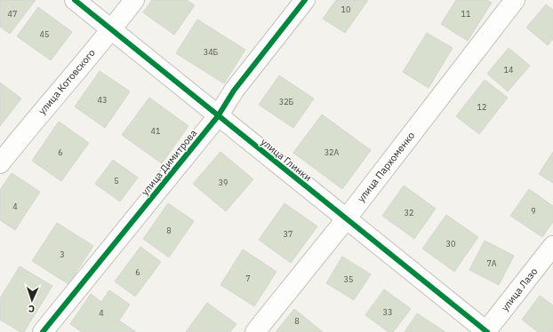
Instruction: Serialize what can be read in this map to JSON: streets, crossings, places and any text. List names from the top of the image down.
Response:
{
  "streets": {
    "street": [
      "улица Котовского",
      "улица Глинки",
      "улица Димитрова",
      "улица Пархоменко",
      "улица Лазо"
    ]
  },
  "crossings": [
    ["улица Котовского", "улица Глинки"],
    ["улица Глинки", "улица Димитрова"],
    ["улица Глинки", "улица Пархоменко"],
    ["улица Глинки", "улица Лазо"]
  ],
  "house_numbers": [
    "10",
    "47",
    "11",
    "45",
    "34Б",
    "14",
    "43",
    "32Б",
    "12",
    "41",
    "6",
    "32А",
    "5",
    "39",
    "4",
    "9",
    "32",
    "8",
    "37",
    "30",
    "3",
    "7А",
    "6",
    "7",
    "35",
    "33",
    "4",
    "8"
  ],
  "north": "bottom"
}
